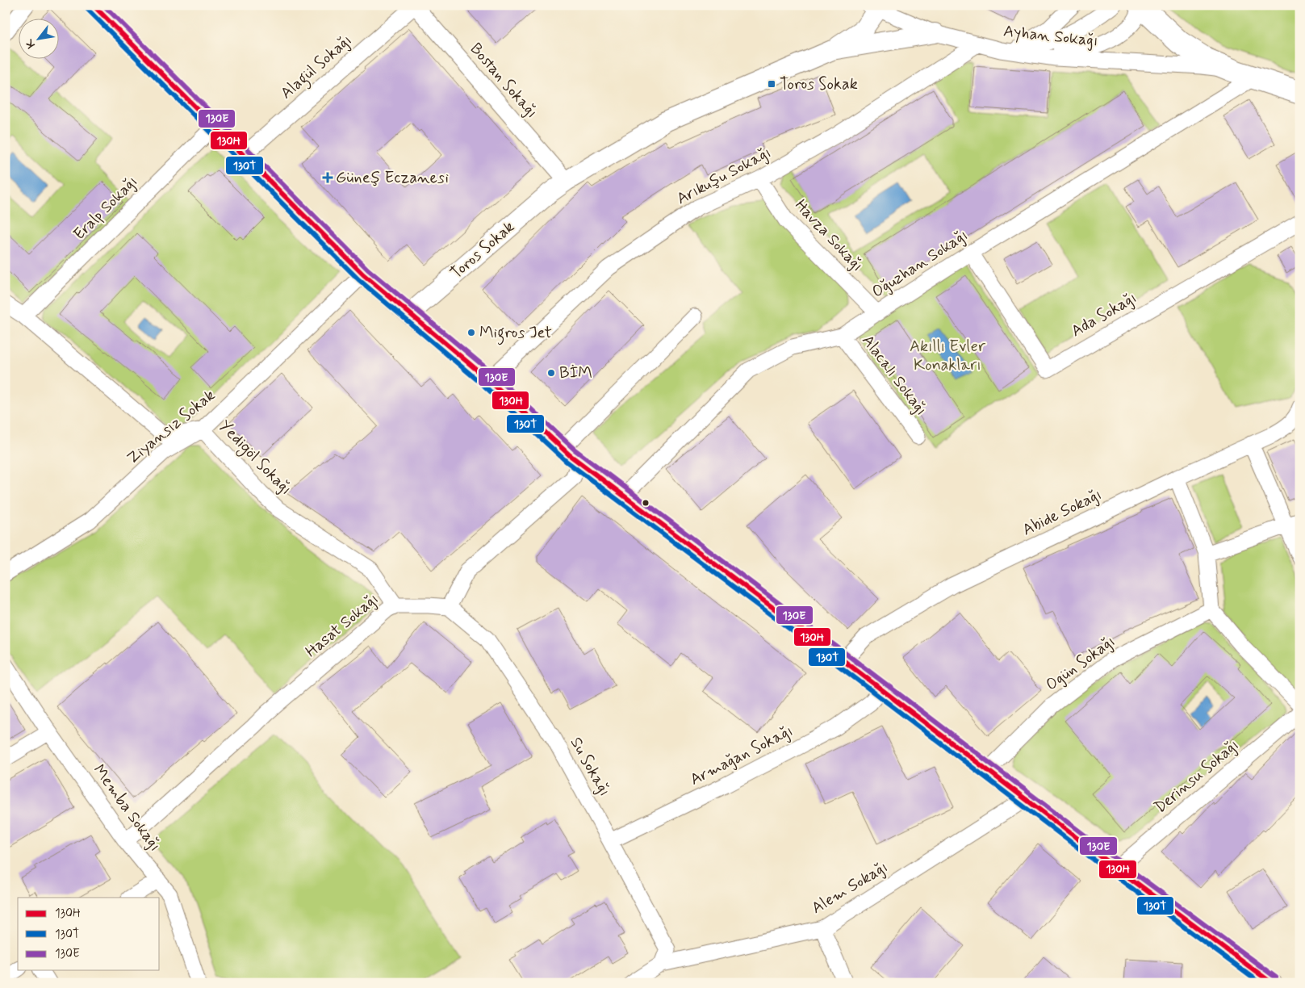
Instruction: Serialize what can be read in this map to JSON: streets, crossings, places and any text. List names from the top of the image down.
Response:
{
  "streets": {
    "street": [
      "Ayhan Sokağı",
      "Alagül Sokağı",
      "Bostan Sokağı",
      "Arıkuşu Sokağı",
      "Eralp Sokağı",
      "Havza Sokağı",
      "Toros Sokak",
      "Oğuzhan Sokağı",
      "Ada Sokağı",
      "Alacalı Sokağı",
      "Ziyansız Sokak",
      "Yedigöl Sokağı",
      "Abide Sokağı",
      "Hasat Sokağı",
      "Ogün Sokağı",
      "Armağan Sokağı",
      "Su Sokağı",
      "Derinsu Sokağı",
      "Memba Sokağı",
      "Alem Sokağı"
    ]
  },
  "crossings": [
    ["Ayhan Sokağı", "Arıkuşu Sokağı"],
    ["Ayhan Sokağı", "Toros Sokak"],
    ["Ayhan Sokağı", "Oğuzhan Sokağı"],
    ["Bostan Sokağı", "Toros Sokak"],
    ["Arıkuşu Sokağı", "Havza Sokağı"],
    ["Eralp Sokağı", "Yedigöl Sokağı"],
    ["Havza Sokağı", "Oğuzhan Sokağı"],
    ["Oğuzhan Sokağı", "Ada Sokağı"],
    ["Oğuzhan Sokağı", "Alacalı Sokağı"],
    ["Ziyansız Sokak", "Yedigöl Sokağı"],
    ["Yedigöl Sokağı", "Hasat Sokağı"],
    ["Hasat Sokağı", "Su Sokağı"],
    ["Hasat Sokağı", "Memba Sokağı"],
    ["Armağan Sokağı", "Su Sokağı"],
    ["Su Sokağı", "Alem Sokağı"]
  ],
  "parks": ["Akıllı Evler Konakları"],
  "places": {
    "transit": ["Toros Sokak"],
    "health": ["Güneş Eczanesi"],
    "other": ["Migros Jet", "BİM"]
  },
  "lines": ["transit line 130H", "transit line 130E", "transit line 130T"],
  "legend": ["130H", "130T", "130E"],
  "north": "bottom left"
}
